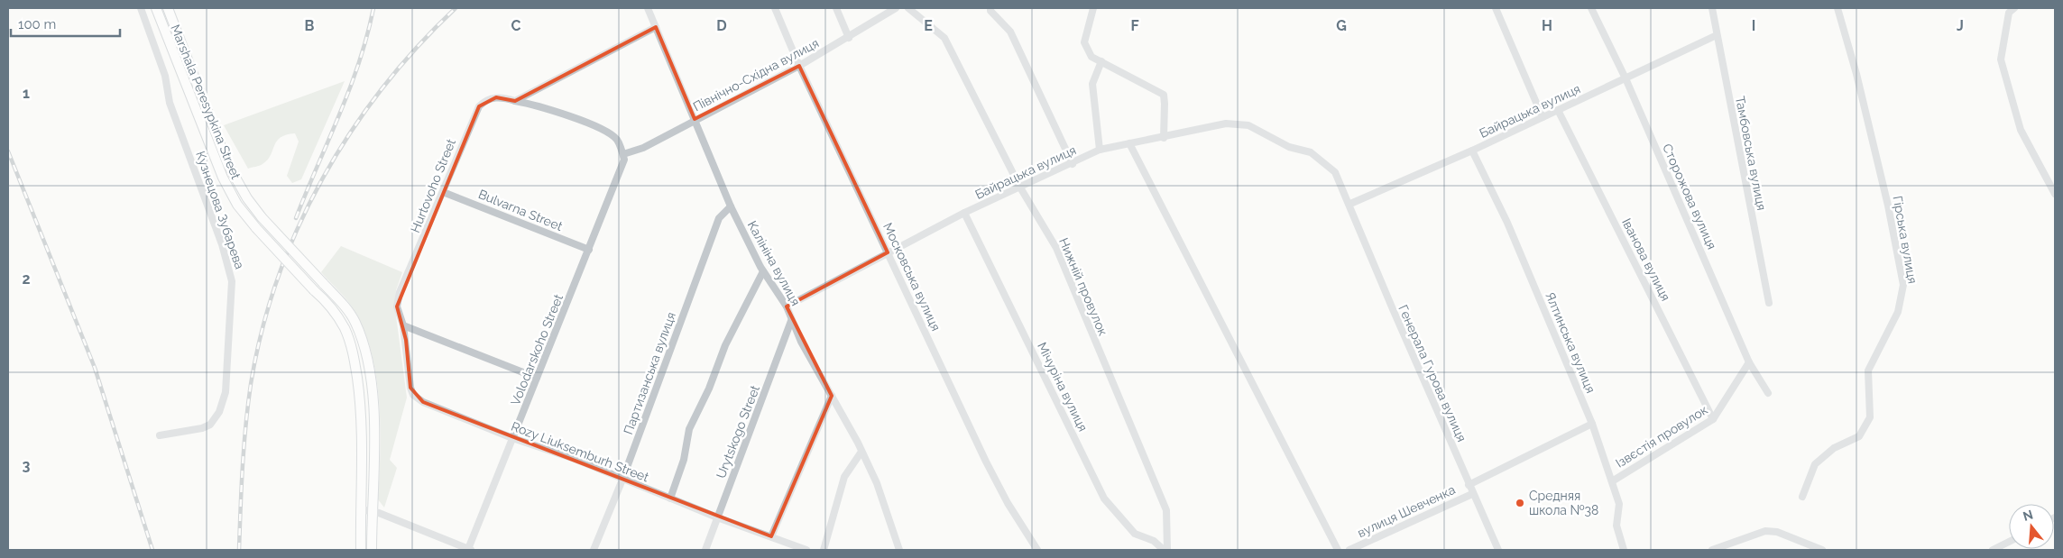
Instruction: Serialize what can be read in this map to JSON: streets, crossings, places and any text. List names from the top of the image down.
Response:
{
  "streets": {
    "main road": ["Marshala Peresypkina Street"],
    "street": [
      "Північно-Східна вулиця",
      "Байрацька вулиця",
      "Тамбовська вулиця",
      "Hurtovoho Street",
      "Сторожова вулиця",
      "Кузнецова Зубарева",
      "Bulvarna Street",
      "Гірська вулиця",
      "Іванова вулиця",
      "Калініна вулиця",
      "Московська вулиця",
      "Нижній провулок",
      "Ялтинська вулиця",
      "Volodarskoho Street",
      "Партизанська вулиця",
      "Генерала Гурова вулиця",
      "Мічуріна вулиця",
      "Urytskogo Street",
      "Ізвєстія провулок",
      "Rozy Liuksemburh Street",
      "вулиця Шевченка"
    ]
  },
  "crossings": [
    ["Північно-Східна вулиця", "Hurtovoho Street"],
    ["Північно-Східна вулиця", "Калініна вулиця"],
    ["Північно-Східна вулиця", "Московська вулиця"],
    ["Північно-Східна вулиця", "Volodarskoho Street"],
    ["Байрацька вулиця", "Тамбовська вулиця"],
    ["Байрацька вулиця", "Сторожова вулиця"],
    ["Байрацька вулиця", "Іванова вулиця"],
    ["Байрацька вулиця", "Калініна вулиця"],
    ["Байрацька вулиця", "Московська вулиця"],
    ["Байрацька вулиця", "Нижній провулок"],
    ["Байрацька вулиця", "Ялтинська вулиця"],
    ["Байрацька вулиця", "Генерала Гурова вулиця"],
    ["Байрацька вулиця", "Мічуріна вулиця"],
    ["Hurtovoho Street", "Bulvarna Street"],
    ["Hurtovoho Street", "Volodarskoho Street"],
    ["Hurtovoho Street", "Rozy Liuksemburh Street"],
    ["Сторожова вулиця", "Ізвєстія провулок"],
    ["Bulvarna Street", "Volodarskoho Street"],
    ["Іванова вулиця", "Ізвєстія провулок"],
    ["Калініна вулиця", "Партизанська вулиця"],
    ["Калініна вулиця", "Urytskogo Street"],
    ["Ялтинська вулиця", "Ізвєстія провулок"],
    ["Volodarskoho Street", "Rozy Liuksemburh Street"],
    ["Партизанська вулиця", "Rozy Liuksemburh Street"],
    ["Генерала Гурова вулиця", "вулиця Шевченка"],
    ["Urytskogo Street", "Rozy Liuksemburh Street"]
  ],
  "places": ["Средняя школа №38"],
  "scale_bar": "100 m",
  "north": "top",
  "grid": {
    "columns": [
      "B",
      "C",
      "D",
      "E",
      "F",
      "G",
      "H",
      "I",
      "J"
    ],
    "rows": ["1", "2", "3"]
  }
}
